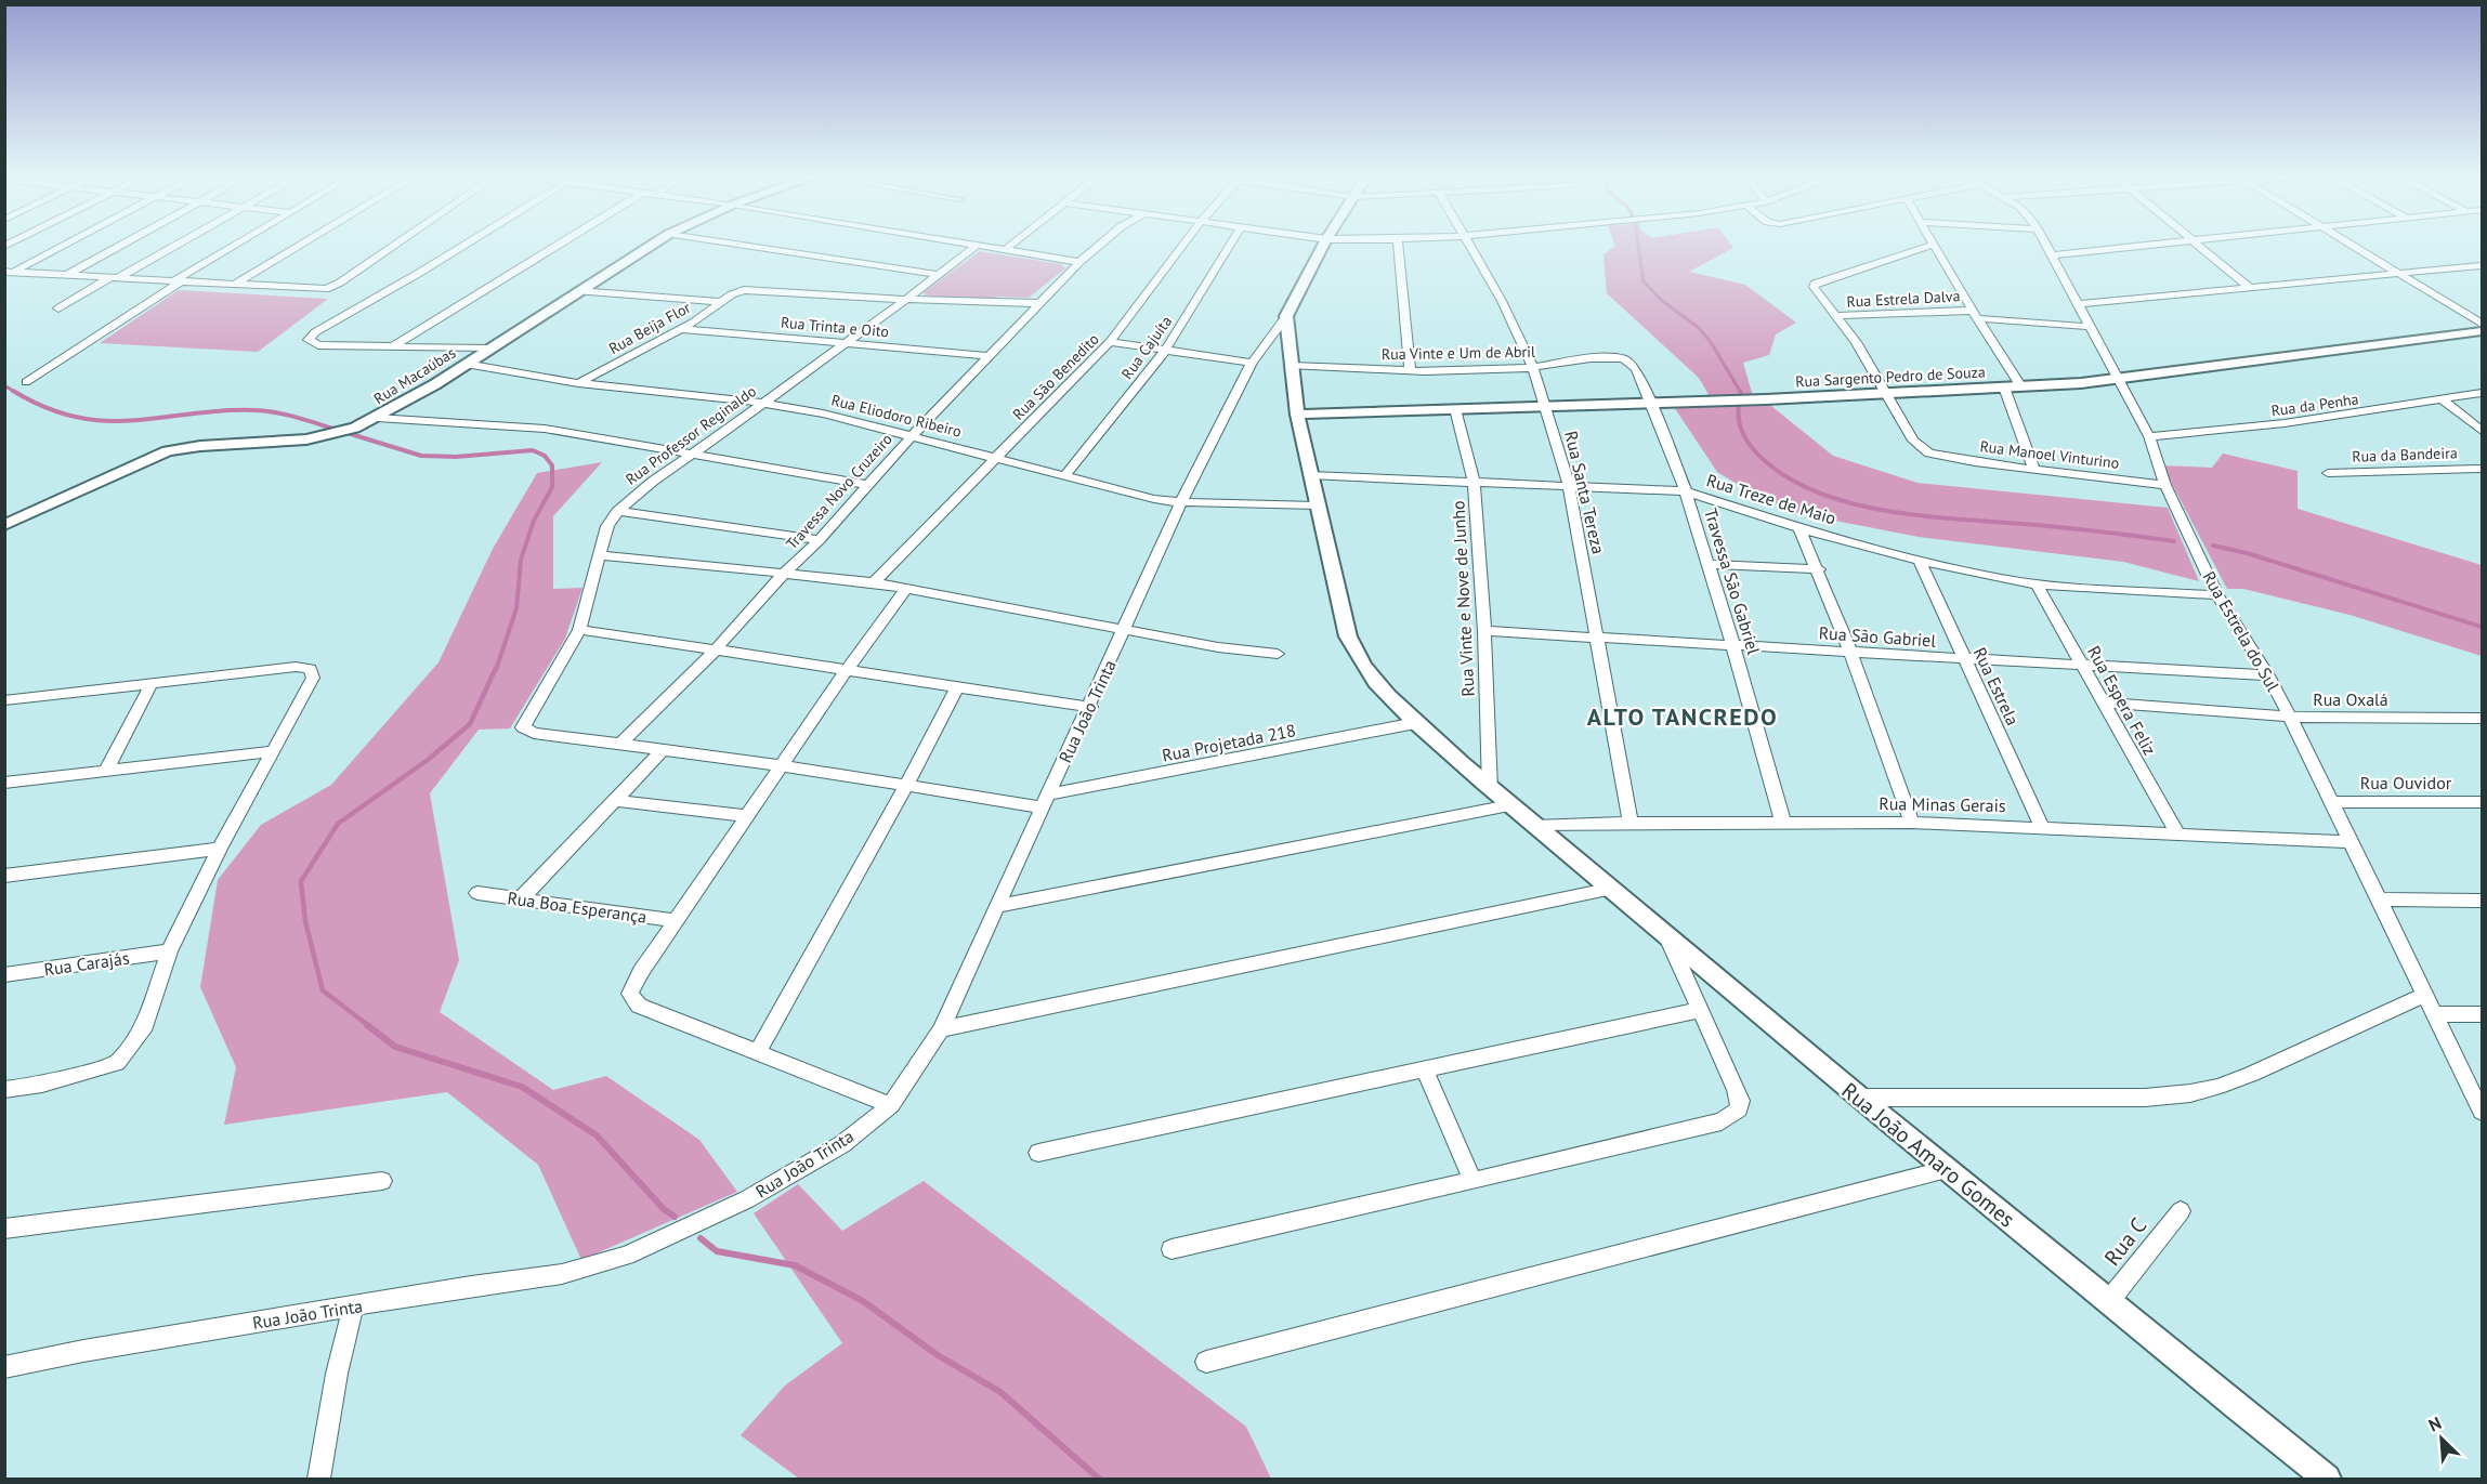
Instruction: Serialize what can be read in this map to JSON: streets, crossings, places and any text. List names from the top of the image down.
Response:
{
  "streets": {
    "street": [
      "Rua Estrela Dalva",
      "Rua Trinta e Oito",
      "Rua Beija Flor",
      "Rua Cajuíta",
      "Rua Vinte e Um de Abril",
      "Rua Macaúbas",
      "Rua São Benedito",
      "Rua Sargento Pedro de Souza",
      "Rua da Penha",
      "Rua Eliodoro Ribeiro",
      "Rua Professor Reginaldo",
      "Rua Manoel Vinturino",
      "Rua da Bandeira",
      "Travessa Novo Cruzeiro",
      "Rua Santa Tereza",
      "Rua Treze de Maio",
      "Travessa São Gabriel",
      "Rua Vinte e Nove de Junho",
      "Rua Estrela do Sul",
      "Rua São Gabriel",
      "Rua Estrela",
      "Rua Oxalá",
      "Rua Espera Feliz",
      "Rua João Trinta",
      "Rua Projetada 218",
      "Rua Ouvidor",
      "Rua Minas Gerais",
      "Rua Boa Esperança",
      "Rua Carajás",
      "Rua João Amaro Gomes",
      "Rua C"
    ]
  },
  "crossings": [
    ["Rua Estrela Dalva", "Rua Estrela do Sul"],
    ["Rua Trinta e Oito", "Rua Beija Flor"],
    ["Rua Trinta e Oito", "Rua Professor Reginaldo"],
    ["Rua Trinta e Oito", "Travessa Novo Cruzeiro"],
    ["Rua Beija Flor", "Rua Eliodoro Ribeiro"],
    ["Rua Beija Flor", "Rua Professor Reginaldo"],
    ["Rua Cajuíta", "Rua Eliodoro Ribeiro"],
    ["Rua Vinte e Um de Abril", "Rua Santa Tereza"],
    ["Rua Vinte e Um de Abril", "Travessa São Gabriel"],
    ["Rua Macaúbas", "Rua Eliodoro Ribeiro"],
    ["Rua São Benedito", "Rua Eliodoro Ribeiro"],
    ["Rua Sargento Pedro de Souza", "Rua Manoel Vinturino"],
    ["Rua Sargento Pedro de Souza", "Rua Santa Tereza"],
    ["Rua Sargento Pedro de Souza", "Travessa São Gabriel"],
    ["Rua Sargento Pedro de Souza", "Rua Vinte e Nove de Junho"],
    ["Rua Sargento Pedro de Souza", "Rua Estrela do Sul"],
    ["Rua da Penha", "Rua da Bandeira"],
    ["Rua da Penha", "Rua Estrela do Sul"],
    ["Rua Eliodoro Ribeiro", "Rua Professor Reginaldo"],
    ["Rua Eliodoro Ribeiro", "Travessa Novo Cruzeiro"],
    ["Rua Eliodoro Ribeiro", "Rua João Trinta"],
    ["Rua Eliodoro Ribeiro", "Rua João Amaro Gomes"],
    ["Rua Professor Reginaldo", "Travessa Novo Cruzeiro"],
    ["Rua Manoel Vinturino", "Rua Estrela do Sul"],
    ["Rua Santa Tereza", "Rua Treze de Maio"],
    ["Rua Santa Tereza", "Rua São Gabriel"],
    ["Rua Santa Tereza", "Rua Minas Gerais"],
    ["Rua Treze de Maio", "Travessa São Gabriel"],
    ["Rua Treze de Maio", "Rua Vinte e Nove de Junho"],
    ["Rua Treze de Maio", "Rua Estrela do Sul"],
    ["Rua Treze de Maio", "Rua Estrela"],
    ["Rua Treze de Maio", "Rua Espera Feliz"],
    ["Rua Treze de Maio", "Rua João Amaro Gomes"],
    ["Travessa São Gabriel", "Rua São Gabriel"],
    ["Travessa São Gabriel", "Rua Minas Gerais"],
    ["Rua Vinte e Nove de Junho", "Rua São Gabriel"],
    ["Rua Vinte e Nove de Junho", "Rua João Amaro Gomes"],
    ["Rua Estrela do Sul", "Rua São Gabriel"],
    ["Rua Estrela do Sul", "Rua Oxalá"],
    ["Rua Estrela do Sul", "Rua Ouvidor"],
    ["Rua Estrela do Sul", "Rua Minas Gerais"],
    ["Rua São Gabriel", "Rua Estrela"],
    ["Rua São Gabriel", "Rua Espera Feliz"],
    ["Rua Estrela", "Rua Minas Gerais"],
    ["Rua Oxalá", "Rua Espera Feliz"],
    ["Rua Espera Feliz", "Rua Minas Gerais"],
    ["Rua João Trinta", "Rua Projetada 218"],
    ["Rua Projetada 218", "Rua João Amaro Gomes"],
    ["Rua Minas Gerais", "Rua João Amaro Gomes"],
    ["Rua João Amaro Gomes", "Rua C"]
  ],
  "districts": ["ALTO TANCREDO"],
  "north": "top left"
}
